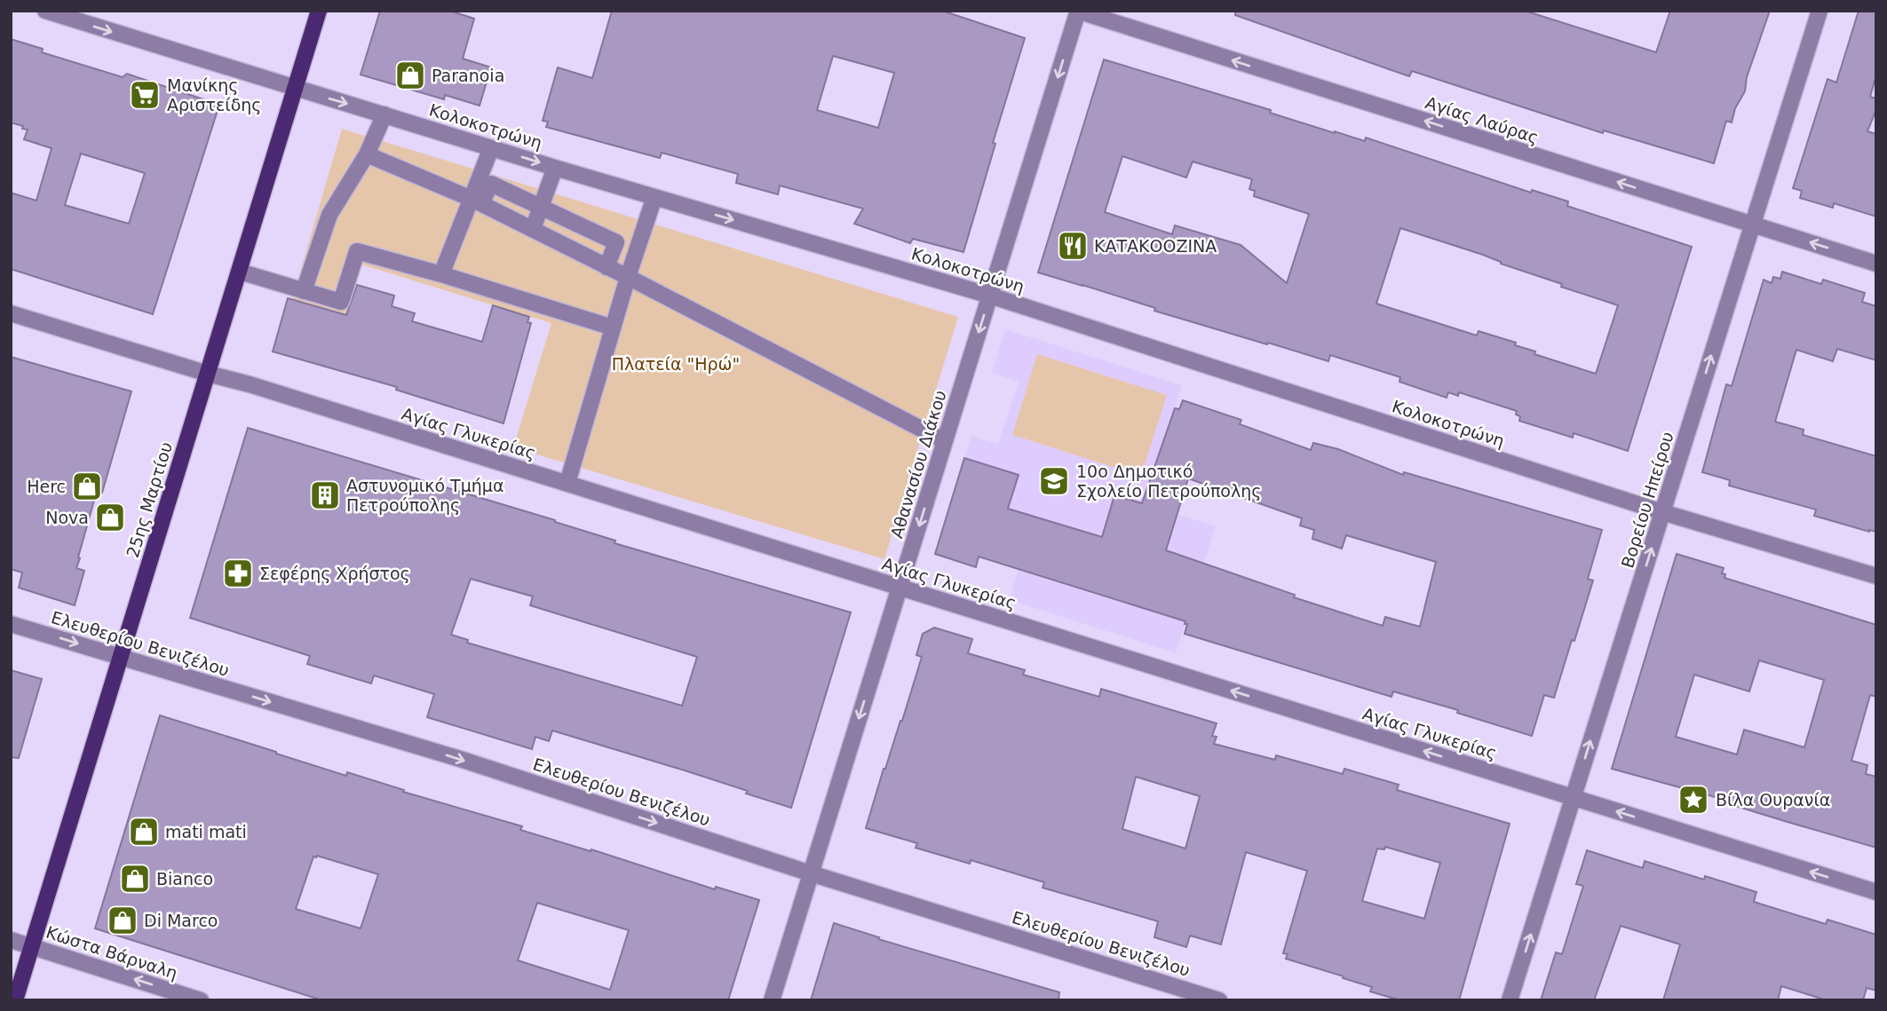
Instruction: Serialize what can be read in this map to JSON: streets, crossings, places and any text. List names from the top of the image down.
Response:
{
  "streets": {
    "main road": ["25ης Μαρτίου"],
    "street": [
      "Αγίας Λαύρας",
      "Κολοκοτρώνη",
      "Αγίας Γλυκερίας",
      "Αθανασίου Διάκου",
      "Βορείου Ηπείρου",
      "Ελευθερίου Βενιζέλου",
      "Κώστα Βάρναλη"
    ]
  },
  "crossings": [
    ["Αγίας Λαύρας", "Αθανασίου Διάκου"],
    ["Αγίας Λαύρας", "Βορείου Ηπείρου"],
    ["Κολοκοτρώνη", "Αθανασίου Διάκου"],
    ["Κολοκοτρώνη", "25ης Μαρτίου"],
    ["Κολοκοτρώνη", "Βορείου Ηπείρου"],
    ["Αγίας Γλυκερίας", "Αθανασίου Διάκου"],
    ["Αγίας Γλυκερίας", "25ης Μαρτίου"],
    ["Αγίας Γλυκερίας", "Βορείου Ηπείρου"],
    ["Αθανασίου Διάκου", "Ελευθερίου Βενιζέλου"],
    ["25ης Μαρτίου", "Ελευθερίου Βενιζέλου"],
    ["25ης Μαρτίου", "Κώστα Βάρναλη"]
  ],
  "one_way": [
    "Αγίας Λαύρας",
    "Αγίας Γλυκερίας",
    "Αθανασίου Διάκου",
    "Βορείου Ηπείρου",
    "Ελευθερίου Βενιζέλου",
    "Κώστα Βάρναλη"
  ],
  "parks": ["Πλατεία \"Ηρώ\""],
  "places": {
    "shop": [
      "Paranoia",
      "Herc",
      "Nova",
      "mati mati",
      "Bianco",
      "Di Marco"
    ],
    "supermarket": ["Μανίκης Αριστείδης"],
    "restaurant": ["ΚΑΤΑΚΟΟΖΙΝΑ"],
    "school or university": ["10ο Δημοτικό Σχολείο Πετρούπολης"],
    "building": ["Αστυνομικό Τμήμα Πετρούπολης"],
    "pharmacy": ["Σεφέρης Χρήστος"],
    "place": ["Βίλα Ουρανία"]
  }
}
